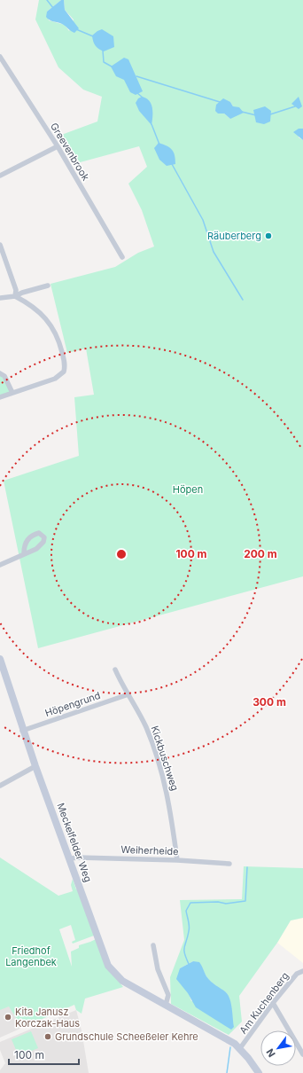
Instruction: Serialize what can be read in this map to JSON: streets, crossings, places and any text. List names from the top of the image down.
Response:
{
  "streets": {
    "main road": ["Meckelfelder Weg"],
    "street": [
      "Greevenbrook",
      "Höpengrund",
      "Kickbuschweg",
      "Weiherheide",
      "Am Kuchenberg"
    ]
  },
  "crossings": [
    ["Höpengrund", "Kickbuschweg"],
    ["Höpengrund", "Meckelfelder Weg"],
    ["Kickbuschweg", "Weiherheide"],
    ["Meckelfelder Weg", "Weiherheide"],
    ["Meckelfelder Weg", "Am Kuchenberg"]
  ],
  "parks": ["Höpen", "Friedhof Langenbek"],
  "places": ["Räuberberg", "Kita Janusz Korczak-Haus", "Grundschule Scheeßeler Kehre"],
  "scale_bar": "100 m",
  "north": "bottom left",
  "rings": ["100 m", "200 m", "300 m"]
}
